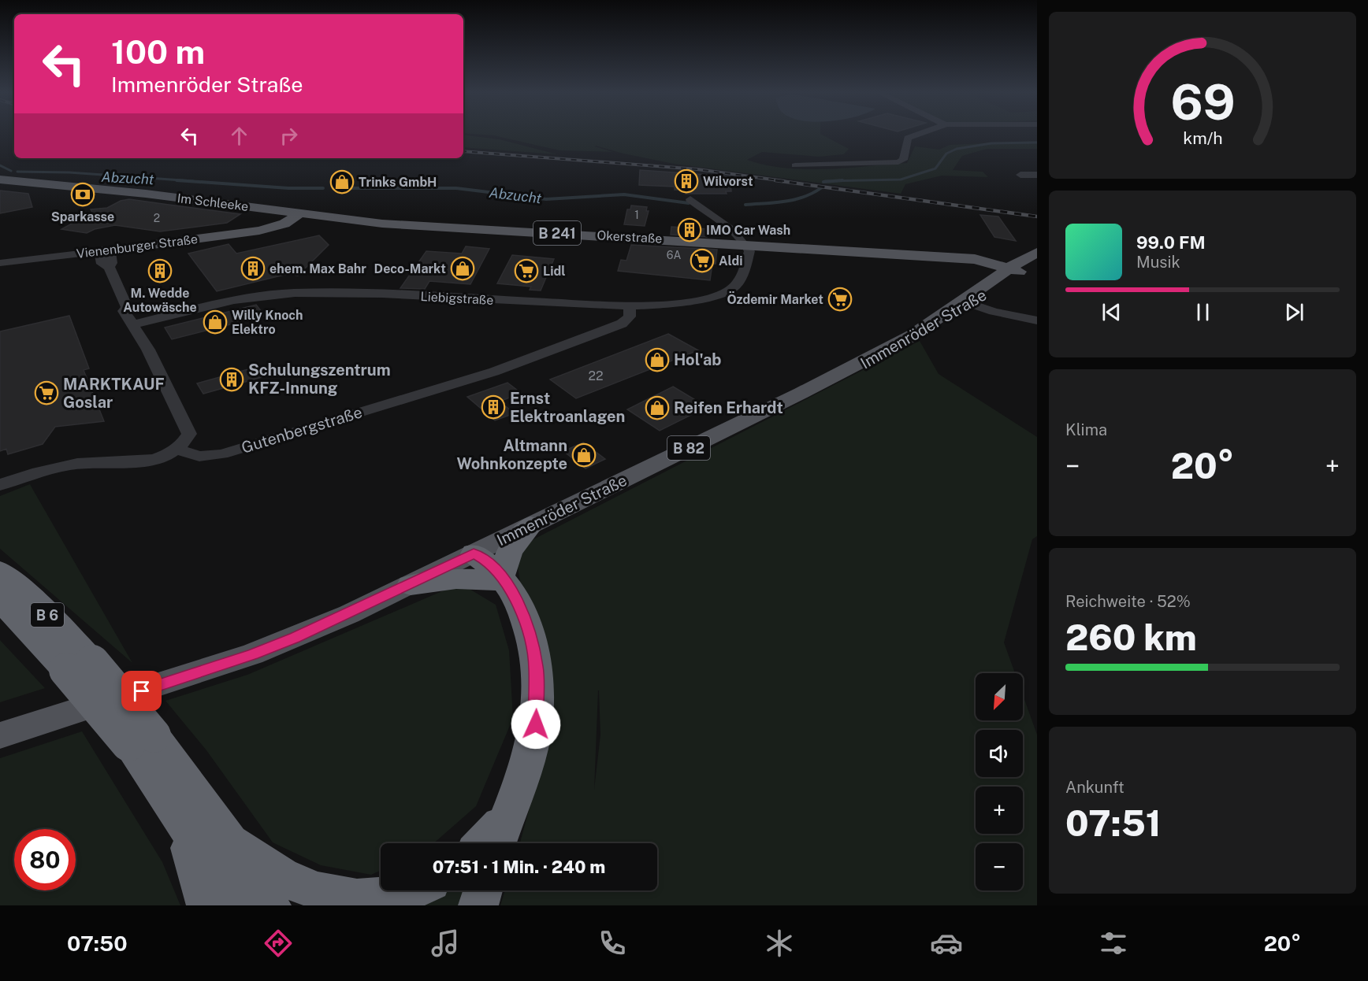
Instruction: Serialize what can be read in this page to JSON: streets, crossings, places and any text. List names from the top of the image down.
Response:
{
  "streets": {
    "highway": ["B 6"],
    "main road": [
      "Im Schleeke",
      "B 241",
      "Okerstraße",
      "Vienenburger Straße",
      "Immenröder Straße",
      "B 82"
    ],
    "street": ["Liebigstraße", "Gutenbergstraße"]
  },
  "crossings": [
    ["Im Schleeke", "Okerstraße"],
    ["Im Schleeke", "Vienenburger Straße"],
    ["Okerstraße", "Vienenburger Straße"],
    ["Okerstraße", "Liebigstraße"],
    ["Okerstraße", "Immenröder Straße"],
    ["Okerstraße", "B 82"],
    ["Liebigstraße", "Gutenbergstraße"],
    ["Immenröder Straße", "B 82"]
  ],
  "water": ["Abzucht"],
  "places": {
    "building": [
      "Wilvorst",
      "IMO Car Wash",
      "ehem. Max Bahr",
      "M. Wedde Autowäsche",
      "Schulungszentrum KFZ-Innung",
      "Ernst Elektroanlagen"
    ],
    "shop": [
      "Trinks GmbH",
      "Deco-Markt",
      "Willy Knoch Elektro",
      "Hol'ab",
      "Reifen Erhardt",
      "Altmann Wohnkonzepte"
    ],
    "bank": ["Sparkasse"],
    "supermarket": [
      "Aldi",
      "Lidl",
      "Özdemir Market",
      "MARKTKAUF Goslar"
    ]
  },
  "house_numbers": [
    "1",
    "2",
    "6A",
    "22"
  ],
  "north": "bottom left",
  "page": {
    "turn": ["100 m", "Immenröder Straße"],
    "song": ["99.0 FM", "Musik"],
    "tile": [
      "Klima",
      ["Reichweite · 52%", "260 km"],
      ["Ankunft", "07:51"]
    ],
    "heat": ["−", "20°", "+"],
    "map_buttons": ["+", "−"],
    "limit": "80",
    "trip": "07:51 · 1 Min. · 240 m",
    "tabs": ["07:50", "20°"],
    "gauge": ["69", "km/h"]
  }
}
